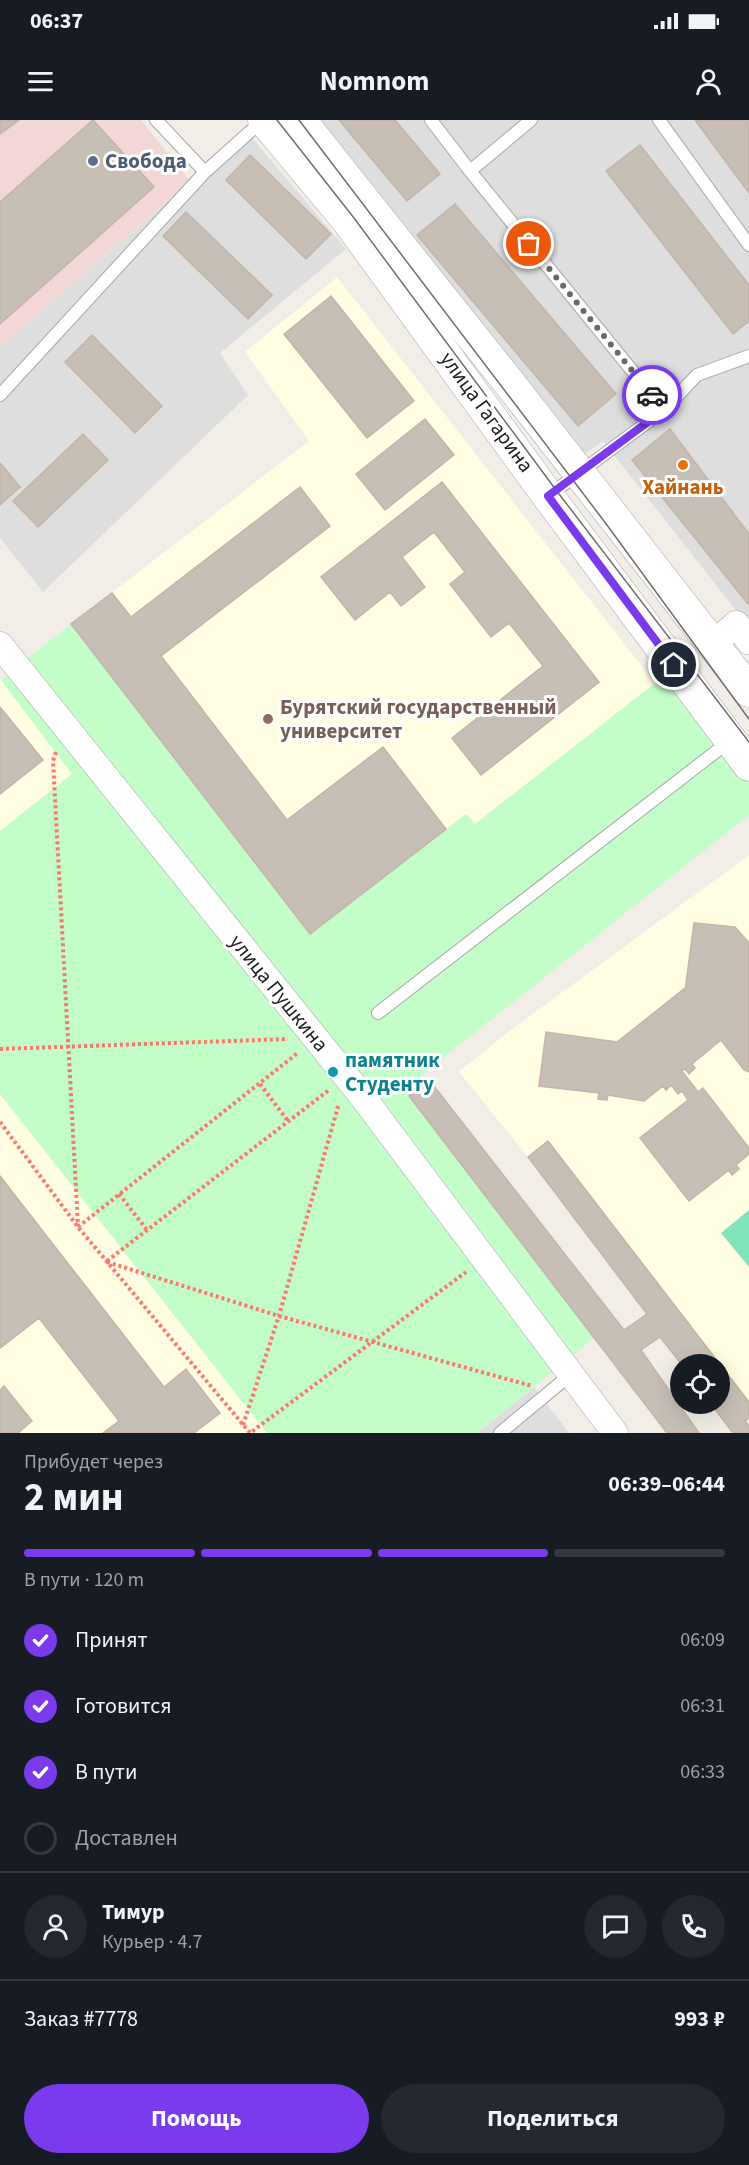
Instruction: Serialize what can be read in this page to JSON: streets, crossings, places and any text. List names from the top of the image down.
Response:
{
  "streets": {
    "street": ["улица Гагарина", "улица Пушкина"]
  },
  "places": [
    "Свобода",
    "Хайнань",
    "Бурятский государственный университет",
    "памятник Студенту"
  ],
  "page": {
    "status": "06:37",
    "header": "Nomnom",
    "heading": ["2 мин", "Прибудет через", "06:39–06:44"],
    "panel": [
      "Тимур",
      "Курьер · 4.7",
      "Заказ #7778",
      "993 ₽"
    ],
    "bar": "В пути · 120 m",
    "list": [
      ["Принят", "06:09"],
      ["Готовится", "06:31"],
      ["В пути", "06:33"],
      "Доставлен"
    ],
    "buttons": ["Помощь", "Поделиться"]
  }
}
